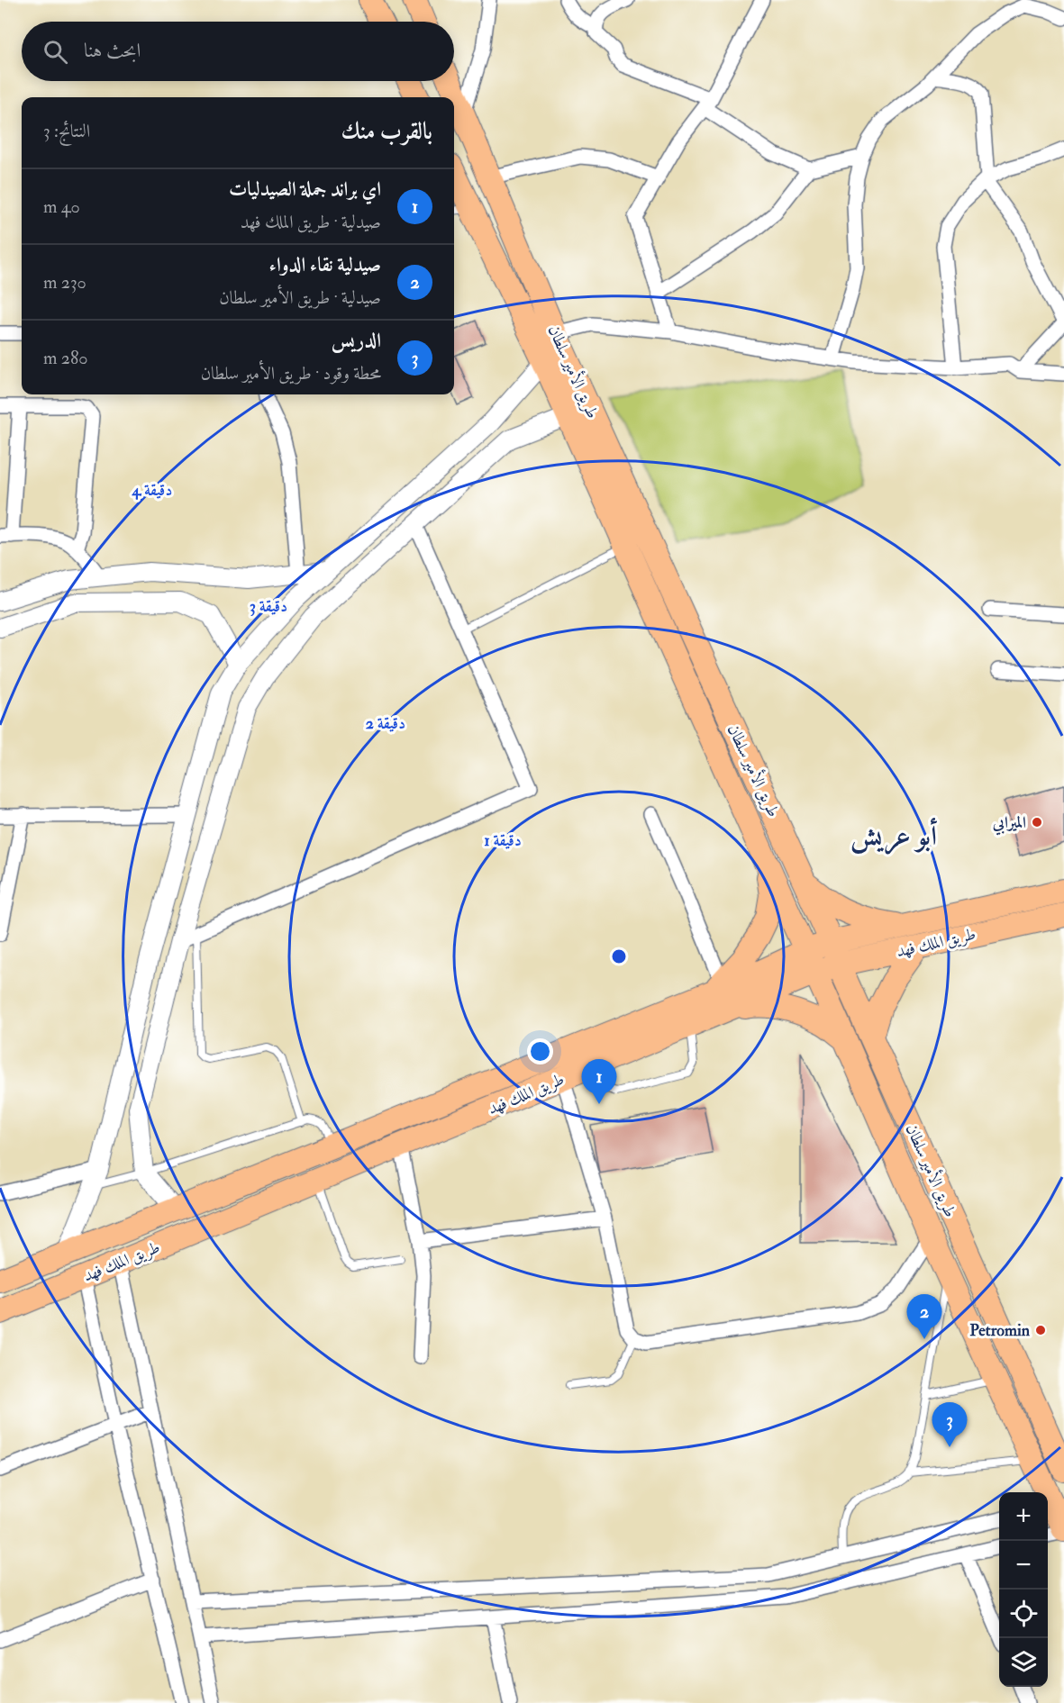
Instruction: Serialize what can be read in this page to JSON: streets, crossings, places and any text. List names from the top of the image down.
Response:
{
  "streets": {
    "highway": ["طريق الأمير سلطان", "طريق الملك فهد"]
  },
  "crossings": [
    ["طريق الأمير سلطان", "طريق الملك فهد"]
  ],
  "districts": ["أبو عريش"],
  "places": ["الميرابي", "Petromin"],
  "page": {
    "search": "ابحث هنا",
    "heading": ["بالقرب منك", "النتائج: 3"],
    "list": [
      {
        "mark": "1",
        "name": "اي براند جملة الصيدليات",
        "note": "صيدلية · طريق الملك فهد",
        "value": "40 m"
      },
      {
        "mark": "2",
        "name": "صيدلية نقاء الدواء",
        "note": "صيدلية · طريق الأمير سلطان",
        "value": "230 m"
      },
      {
        "mark": "3",
        "name": "الدريس",
        "note": "محطة وقود · طريق الأمير سلطان",
        "value": "280 m"
      }
    ],
    "pins": ["1", "2", "3"],
    "map_buttons": ["+", "−"]
  },
  "rings": [
    "4 دقيقة",
    "3 دقيقة",
    "2 دقيقة",
    "1 دقيقة"
  ]
}
